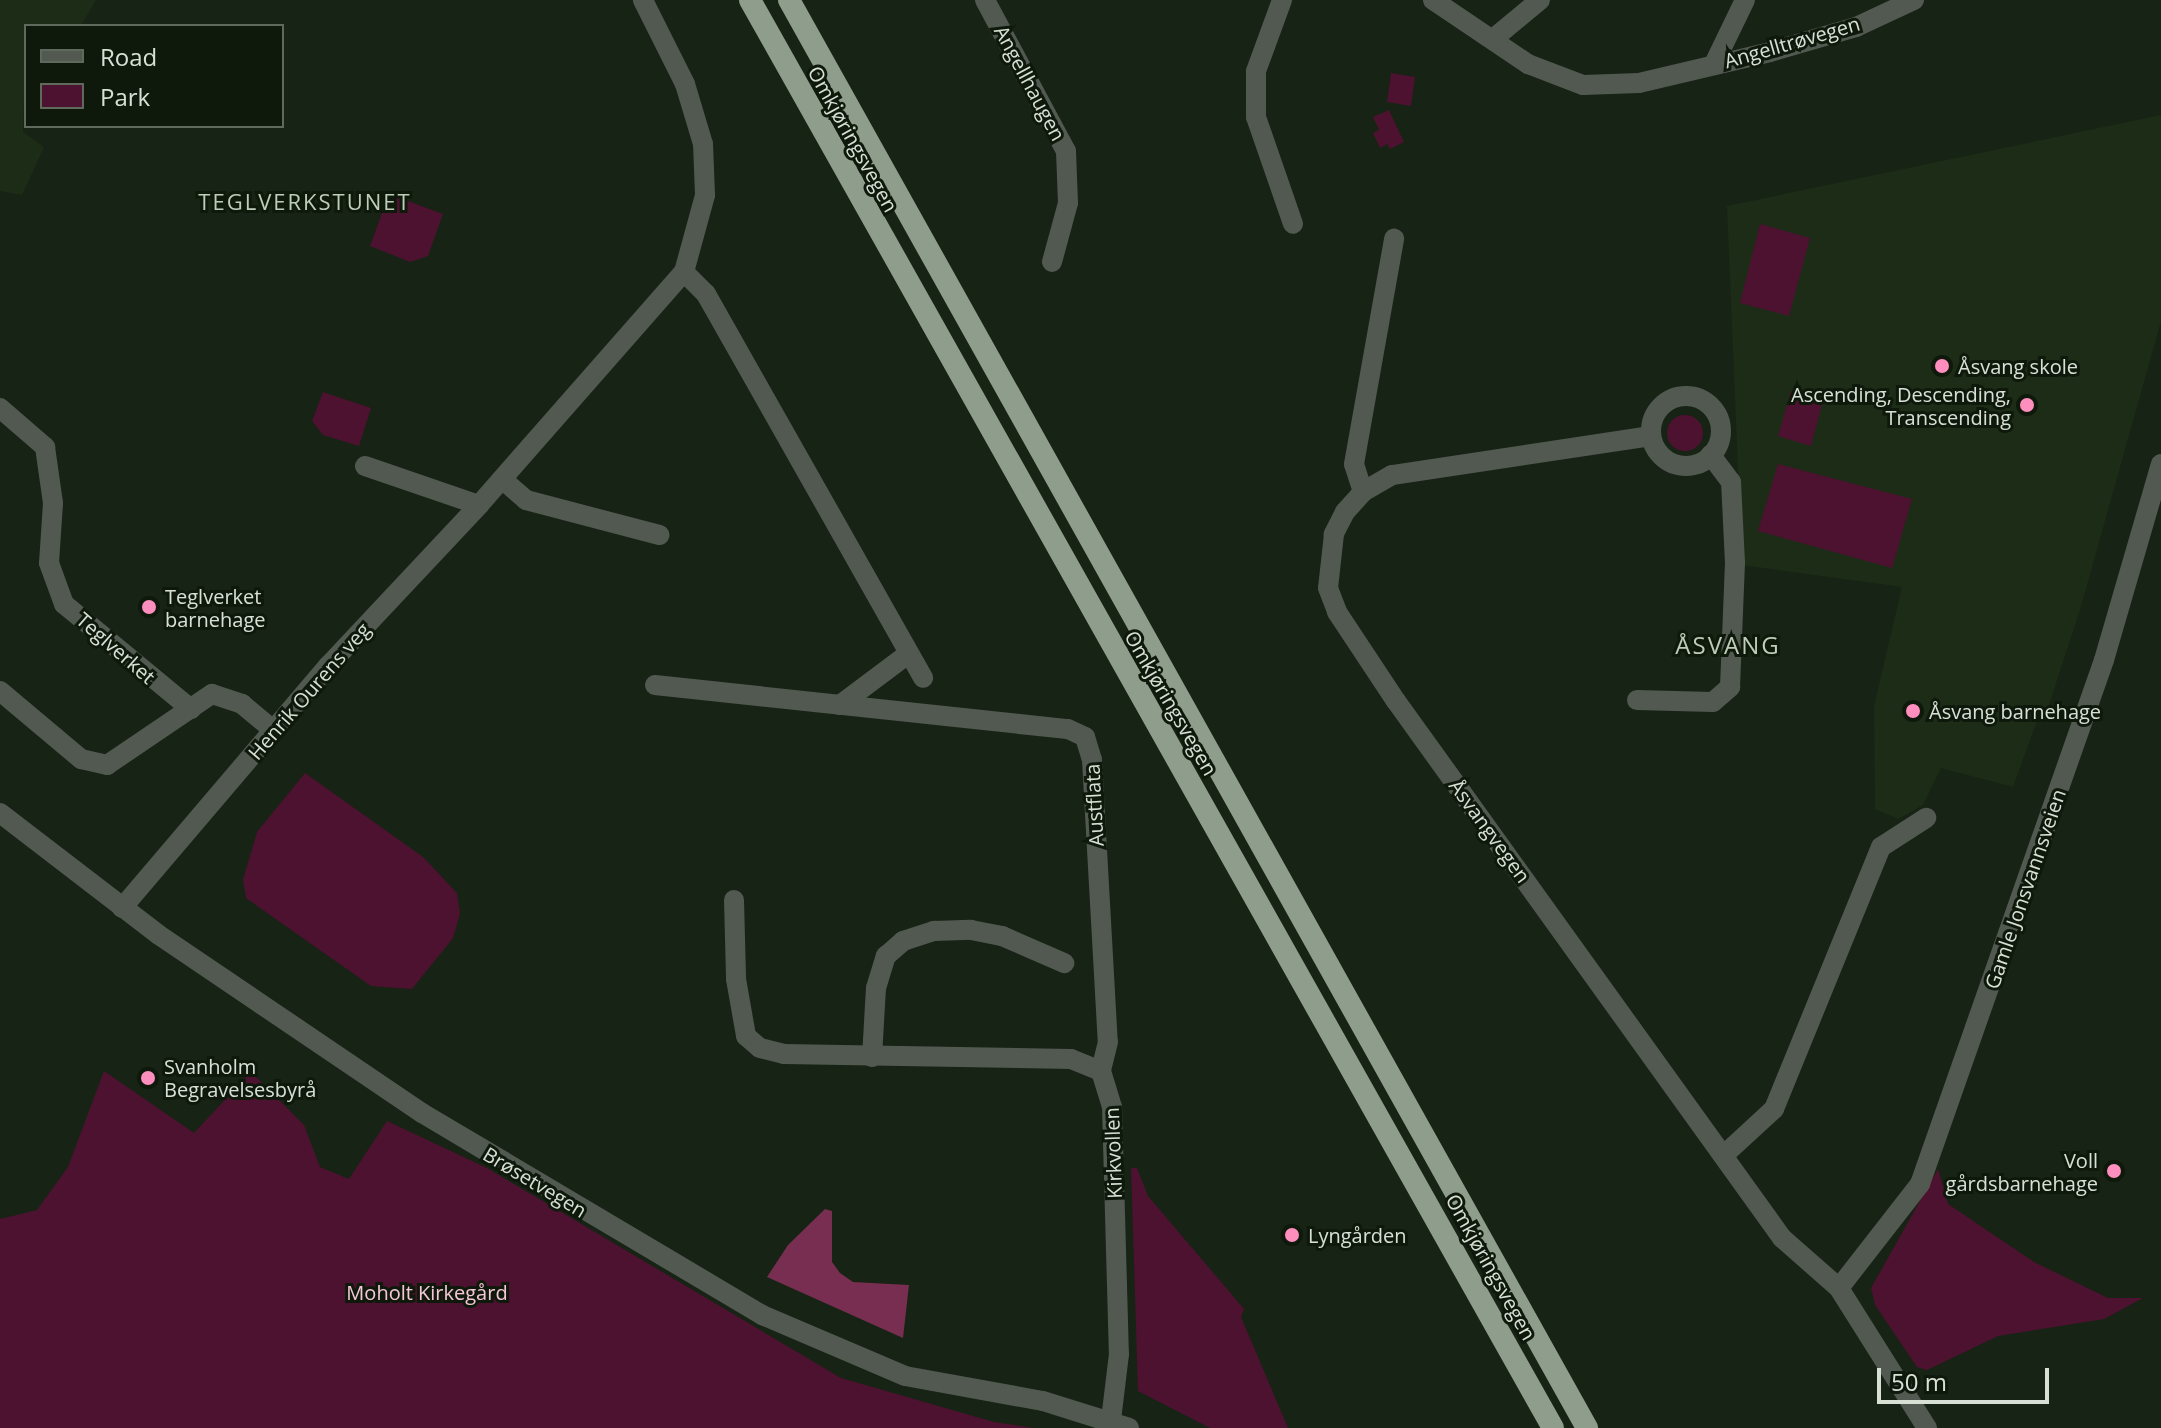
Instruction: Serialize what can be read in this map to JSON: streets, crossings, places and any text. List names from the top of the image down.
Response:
{
  "streets": {
    "highway": ["Omkjøringsvegen"],
    "street": [
      "Angelltrøvegen",
      "Angellhaugen",
      "Teglverket",
      "Henrik Ourens veg",
      "Austflata",
      "Åsvangvegen",
      "Gamle Jonsvannsveien",
      "Kirkvollen",
      "Brøsetvegen"
    ]
  },
  "crossings": [
    ["Henrik Ourens veg", "Brøsetvegen"],
    ["Austflata", "Kirkvollen"],
    ["Åsvangvegen", "Gamle Jonsvannsveien"],
    ["Kirkvollen", "Brøsetvegen"]
  ],
  "districts": ["TEGLVERKSTUNET", "ÅSVANG"],
  "parks": ["Moholt Kirkegård"],
  "places": [
    "Åsvang skole",
    "Ascending, Descending, Transcending",
    "Teglverket barnehage",
    "Åsvang barnehage",
    "Svanholm Begravelsesbyrå",
    "Voll gårdsbarnehage",
    "Lyngården"
  ],
  "legend": ["Road", "Park"],
  "scale_bar": "50 m"
}
